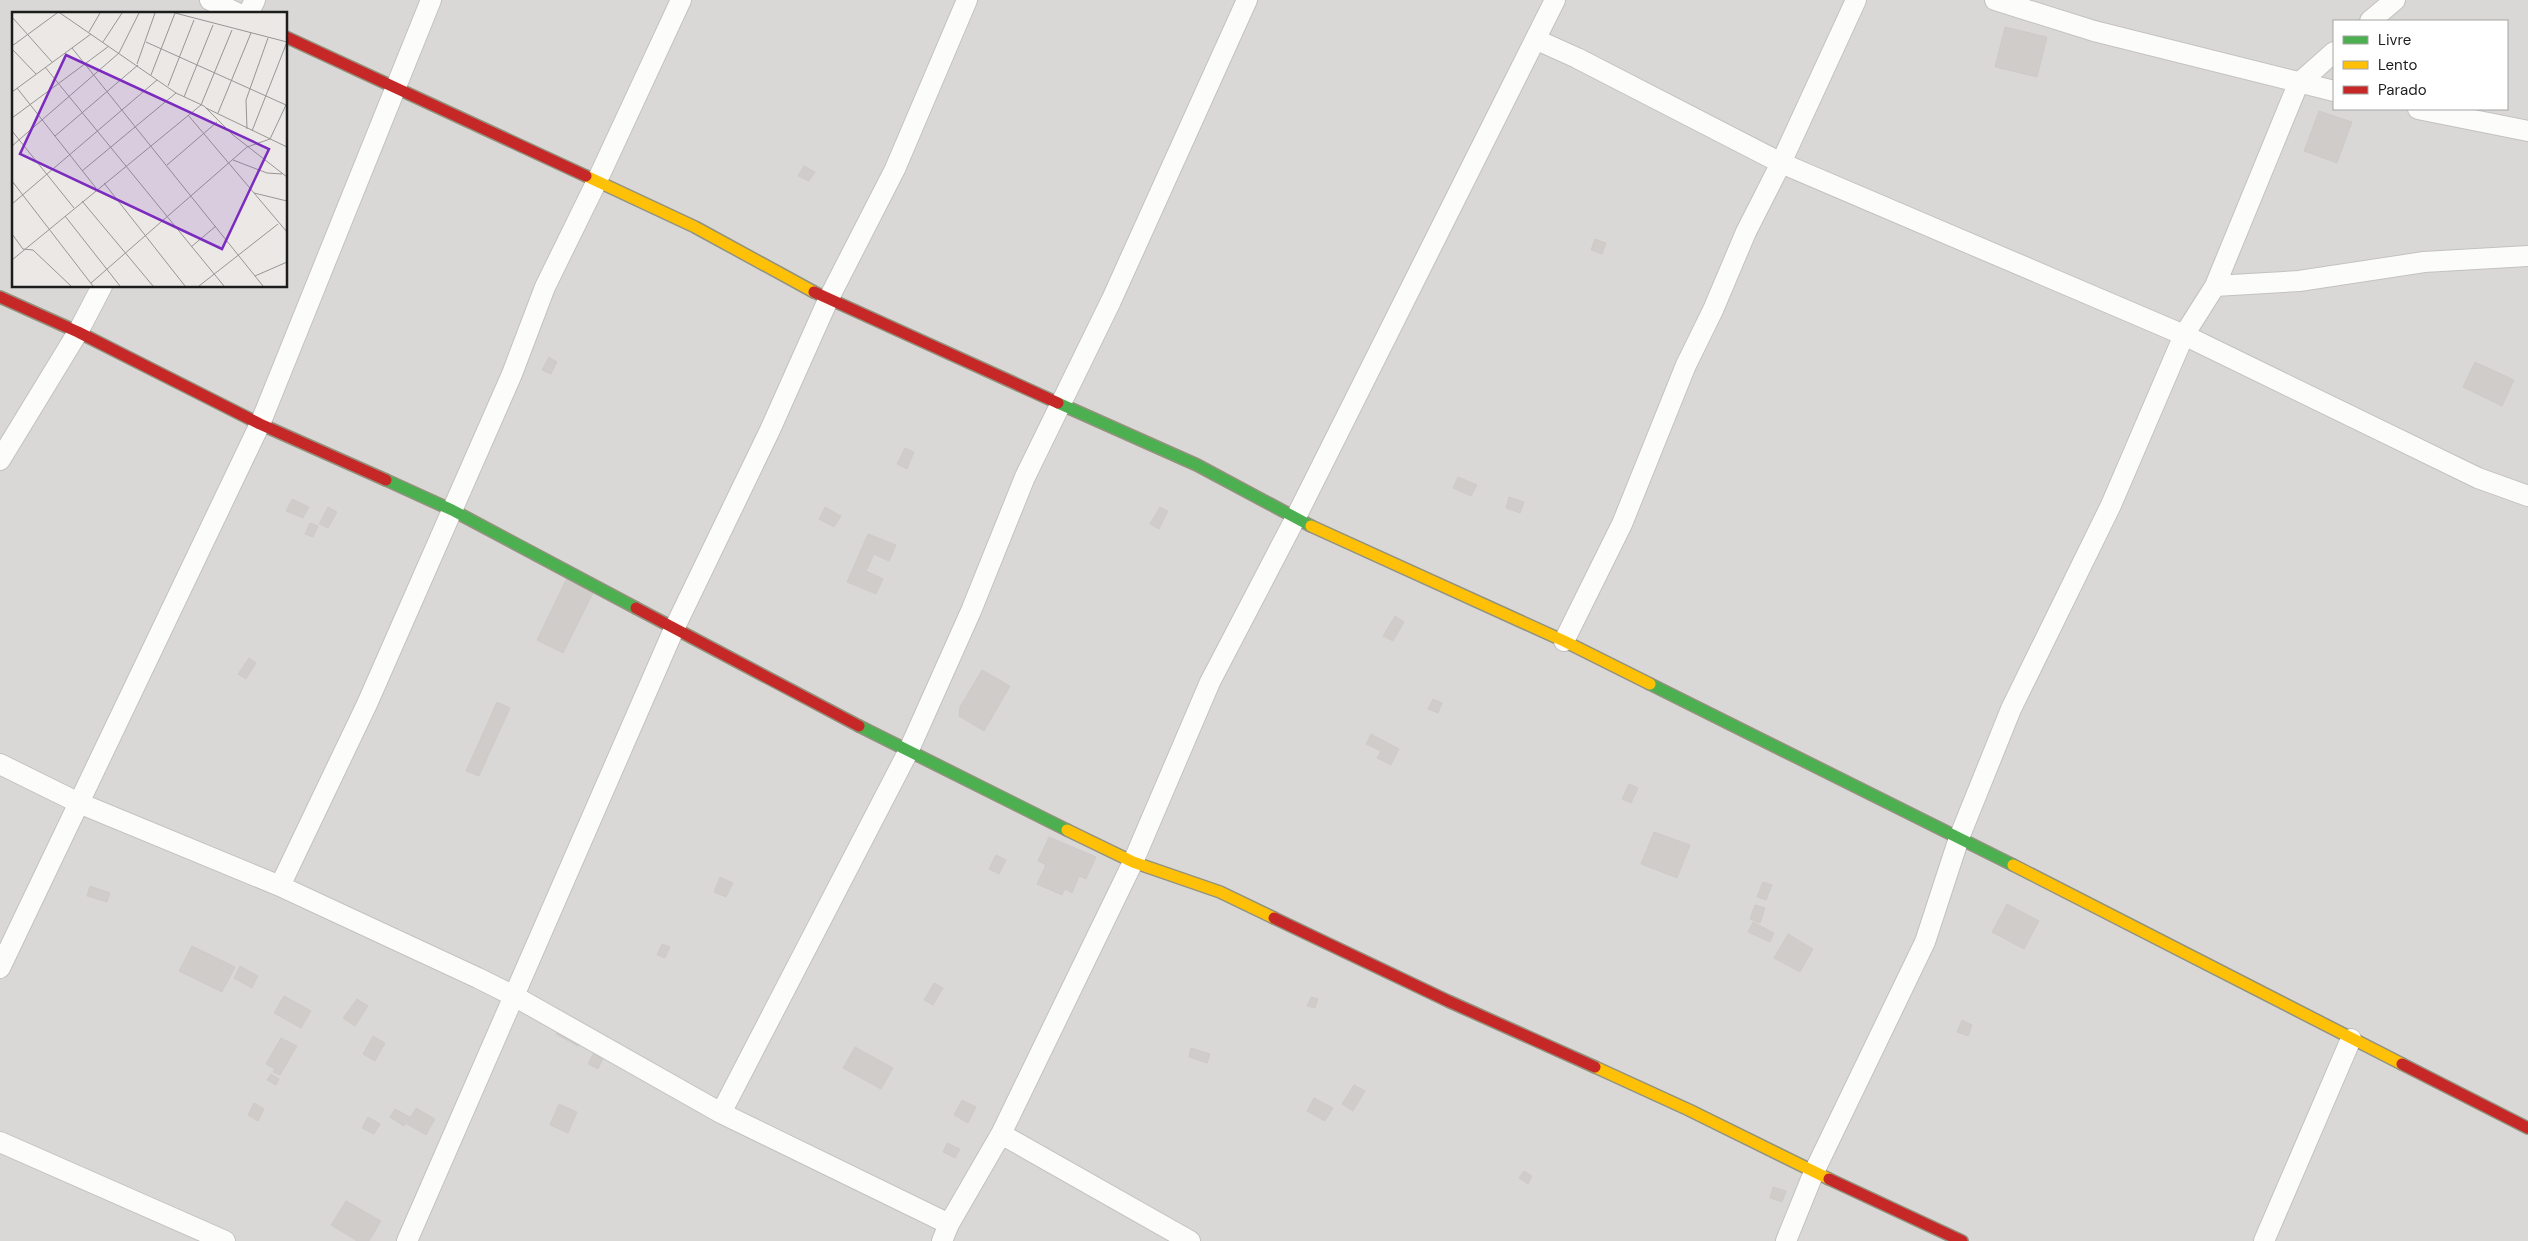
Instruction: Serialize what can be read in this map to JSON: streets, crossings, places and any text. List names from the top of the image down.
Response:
{
  "legend": ["Livre", "Lento", "Parado"]
}
